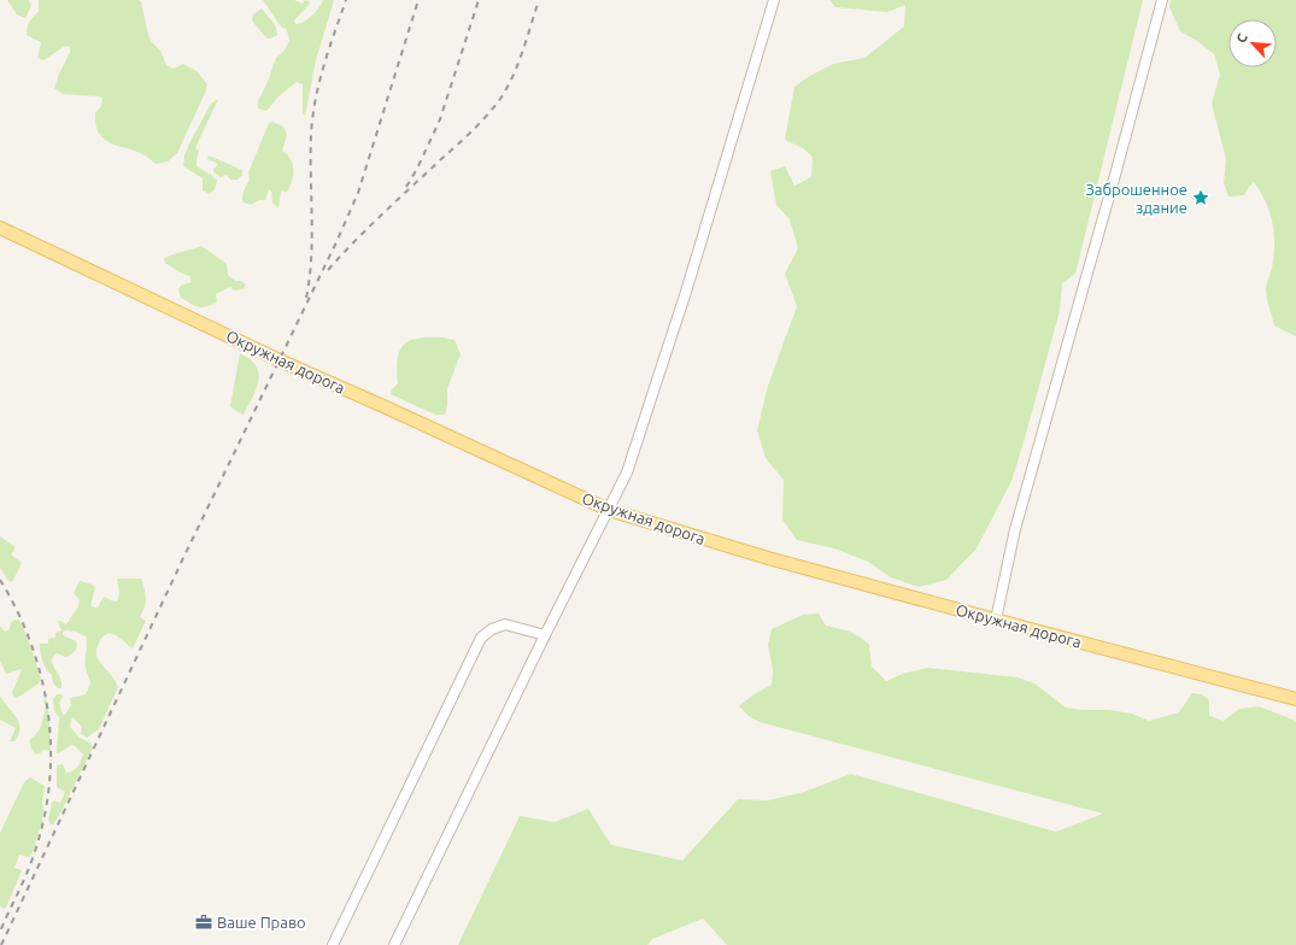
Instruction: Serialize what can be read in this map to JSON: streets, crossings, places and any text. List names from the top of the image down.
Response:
{
  "streets": {
    "main road": ["Окружная дорога"]
  },
  "places": {
    "place": ["Заброшенное здание"],
    "office": ["Ваше Право"]
  },
  "north": "top left"
}
